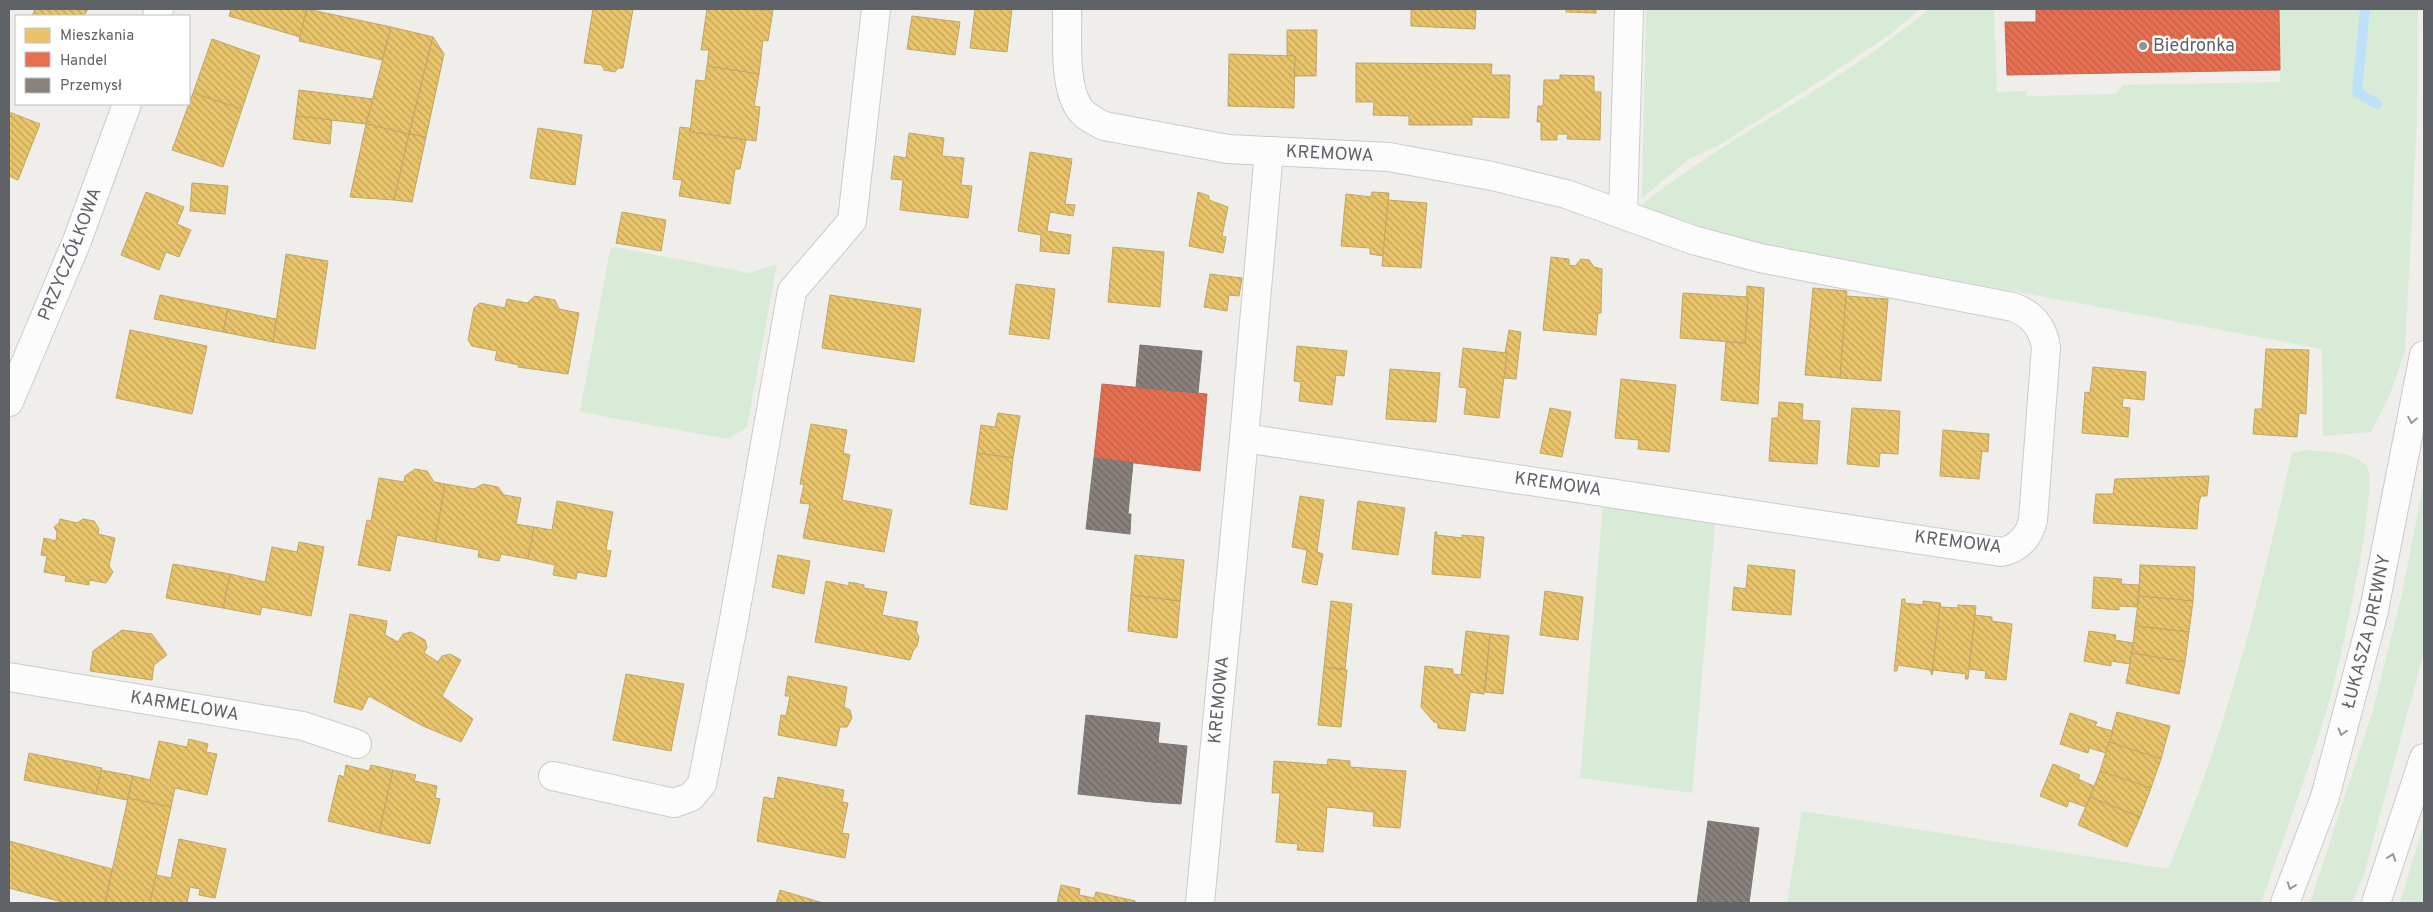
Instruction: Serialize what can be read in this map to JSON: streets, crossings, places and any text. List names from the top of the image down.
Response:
{
  "streets": {
    "street": [
      "KREMOWA",
      "PRZYCZÓŁKOWA",
      "ŁUKASZA DREWNY",
      "KARMELOWA"
    ]
  },
  "one_way": ["ŁUKASZA DREWNY"],
  "places": ["Biedronka"],
  "legend": ["Mieszkania", "Handel", "Przemysł"]
}
